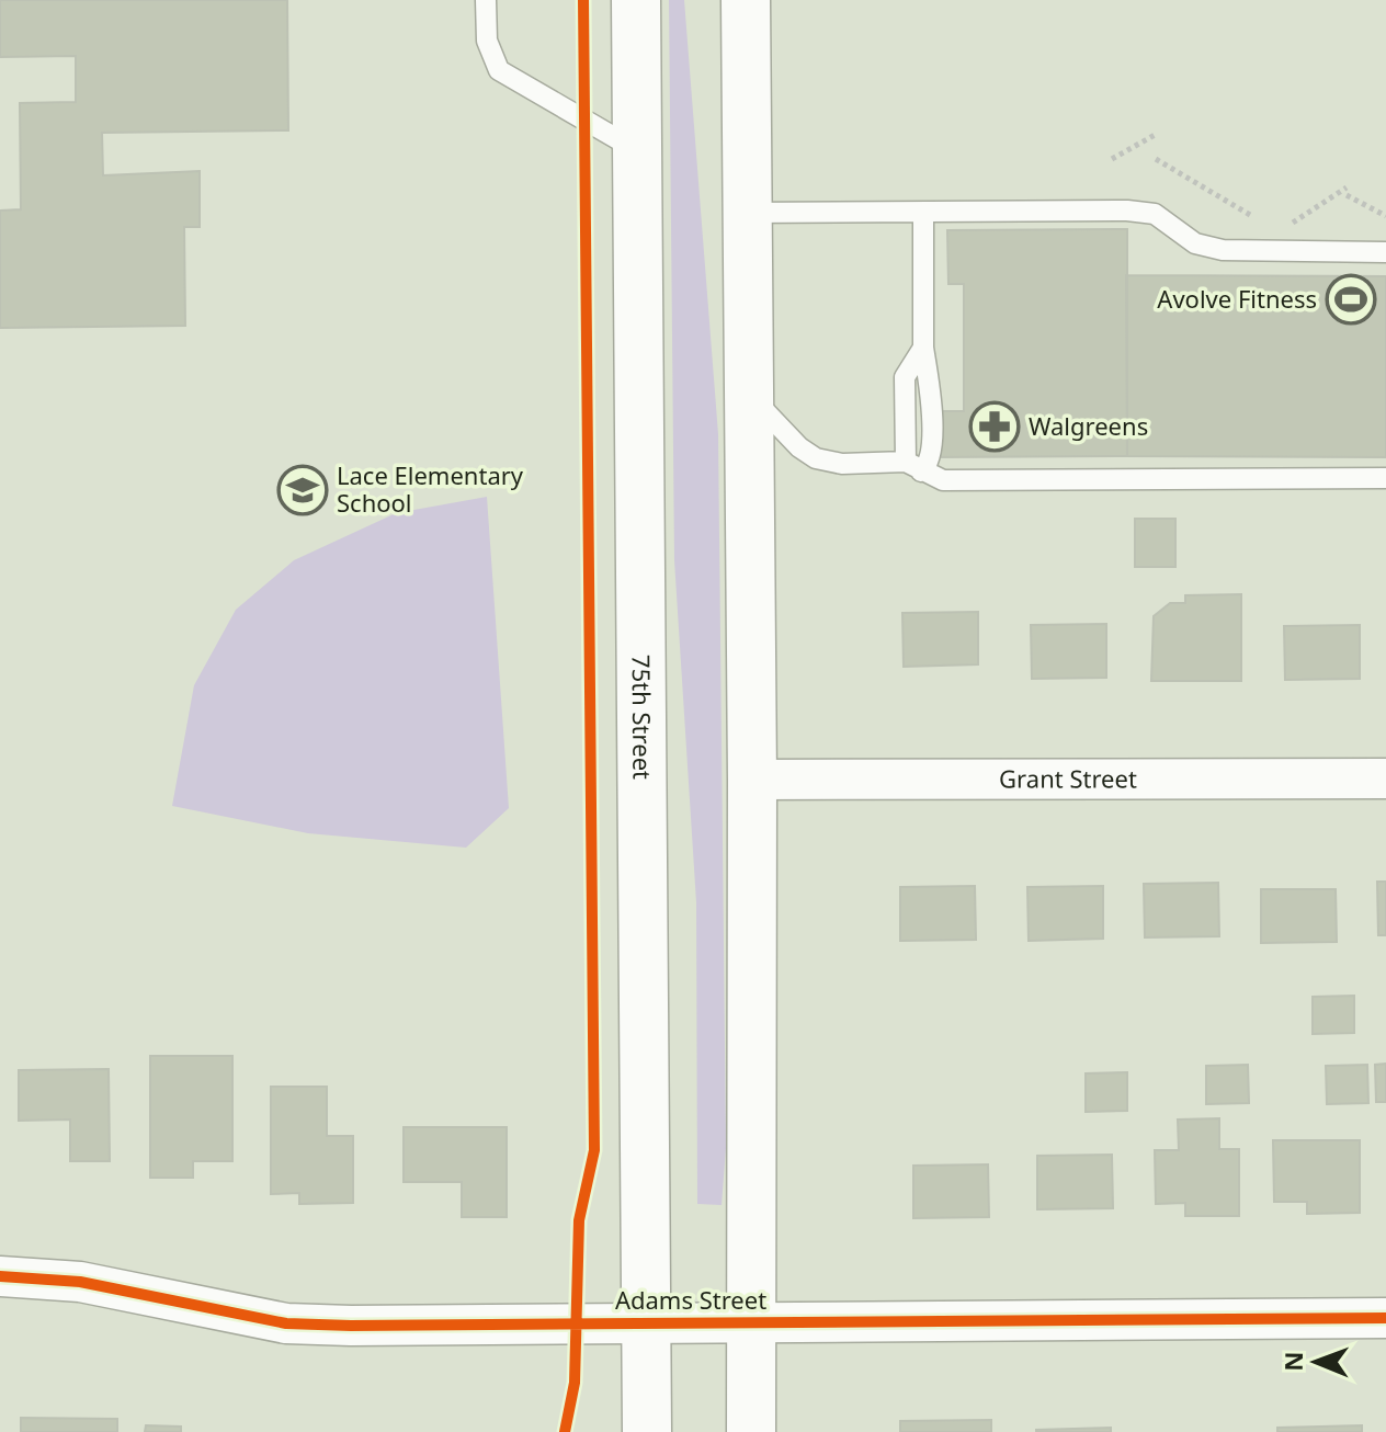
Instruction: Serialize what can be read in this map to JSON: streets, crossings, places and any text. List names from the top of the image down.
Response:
{
  "streets": {
    "main road": ["75th Street"],
    "street": ["Grant Street", "Adams Street"]
  },
  "crossings": [
    ["75th Street", "Adams Street"]
  ],
  "places": {
    "sports": ["Avolve Fitness"],
    "pharmacy": ["Walgreens"],
    "school or university": ["Lace Elementary School"]
  },
  "north": "left"
}
